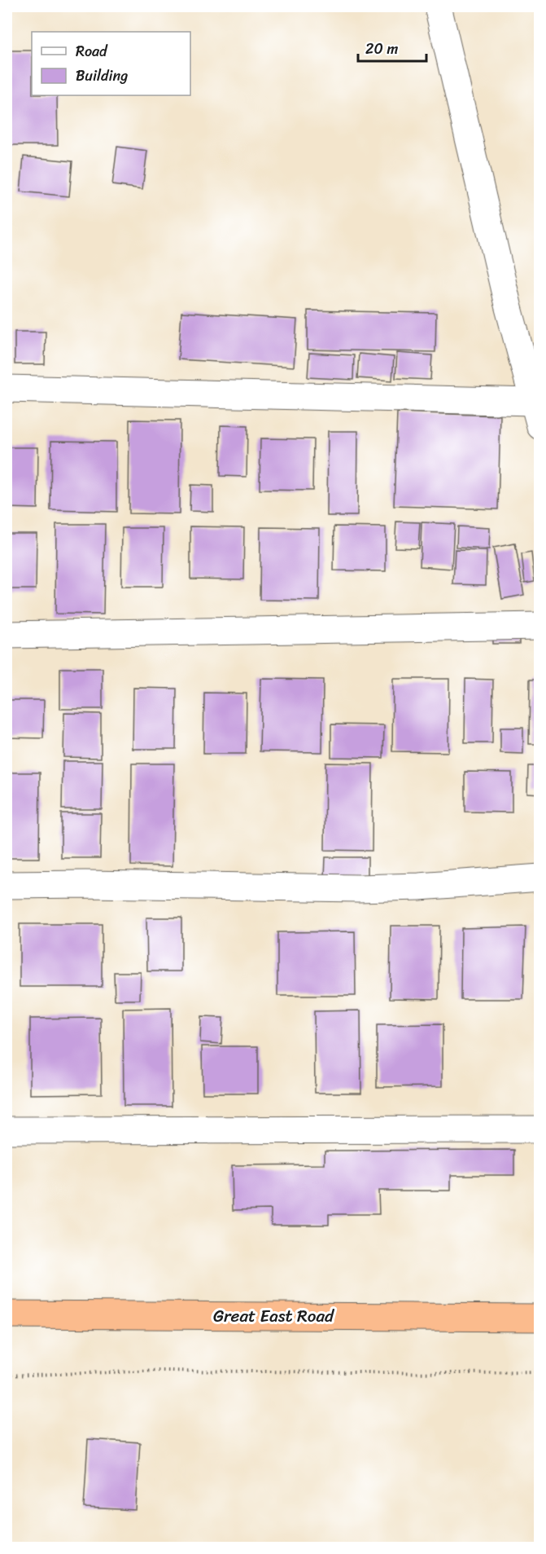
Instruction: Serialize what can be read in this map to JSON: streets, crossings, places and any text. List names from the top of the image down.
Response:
{
  "streets": {
    "highway": ["Great East Road"]
  },
  "legend": ["Road", "Building"],
  "scale_bar": "20 m"
}
